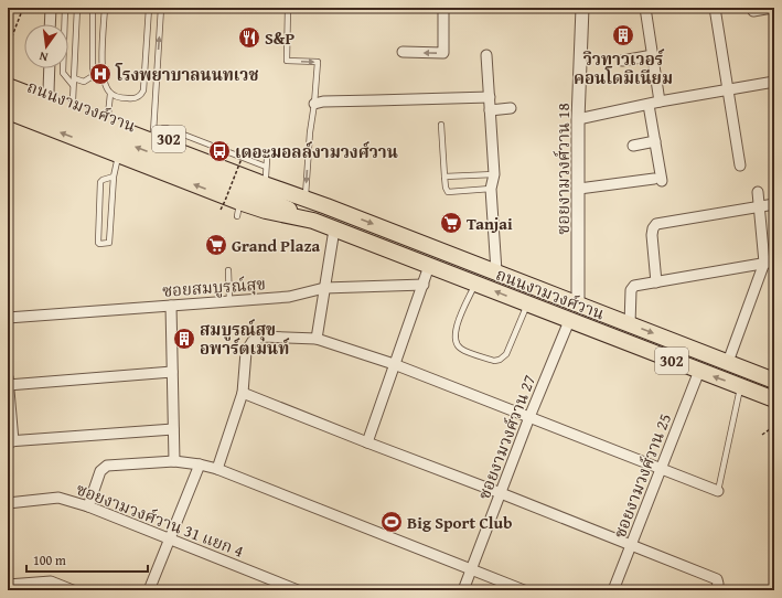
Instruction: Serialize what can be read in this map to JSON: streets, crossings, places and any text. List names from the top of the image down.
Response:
{
  "streets": {
    "main road": ["ถนนงามวงศ์วาน", "302"],
    "street": [
      "ซอยงามวงศ์วาน 18",
      "ซอยสมบูรณ์สุข",
      "ซอยงามวงศ์วาน 27",
      "ซอยงามวงศ์วาน 25",
      "ซอยงามวงศ์วาน 31 แยก 4"
    ]
  },
  "crossings": [
    ["ถนนงามวงศ์วาน", "ซอยงามวงศ์วาน 18"],
    ["ถนนงามวงศ์วาน", "ซอยงามวงศ์วาน 27"],
    ["ถนนงามวงศ์วาน", "ซอยงามวงศ์วาน 25"]
  ],
  "places": {
    "building": ["วิวทาวเวอร์ คอนโดมิเนียม", "สมบูรณ์สุข อพาร์ตเมนท์"],
    "restaurant": ["S&P"],
    "hospital": ["โรงพยาบาลนนทเวช"],
    "bus stop": ["เดอะมอลล์งามวงศ์วาน"],
    "supermarket": ["Tanjai", "Grand Plaza"],
    "sports": ["Big Sport Club"]
  },
  "scale_bar": "100 m",
  "north": "bottom"
}
